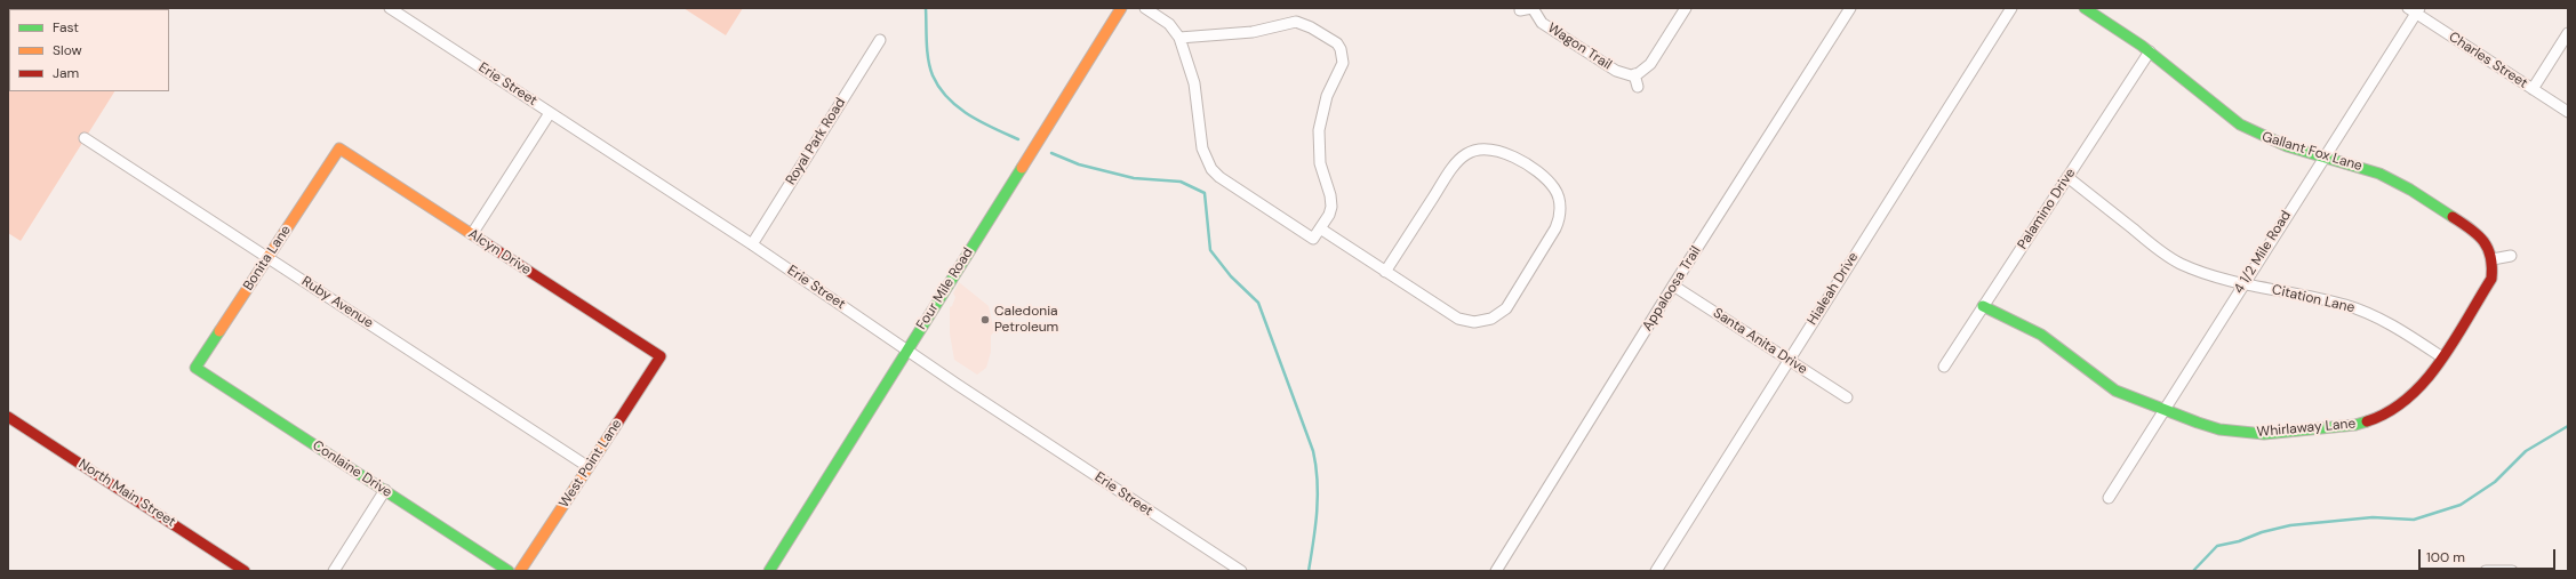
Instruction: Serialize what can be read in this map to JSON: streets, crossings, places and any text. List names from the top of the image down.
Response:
{
  "streets": {
    "street": [
      "Wagon Trail",
      "Charles Street",
      "Erie Street",
      "Royal Park Road",
      "Gallant Fox Lane",
      "Palamino Drive",
      "Alcyn Drive",
      "4 1/2 Mile Road",
      "Bonita Lane",
      "Four Mile Road",
      "Appaloosa Trail",
      "Hialeah Drive",
      "Citation Lane",
      "Ruby Avenue",
      "Santa Anita Drive",
      "Whirlaway Lane",
      "West Point Lane",
      "Conlaine Drive",
      "North Main Street"
    ]
  },
  "crossings": [
    ["Charles Street", "4 1/2 Mile Road"],
    ["Erie Street", "Royal Park Road"],
    ["Erie Street", "Four Mile Road"],
    ["Gallant Fox Lane", "Palamino Drive"],
    ["Gallant Fox Lane", "4 1/2 Mile Road"],
    ["Gallant Fox Lane", "Whirlaway Lane"],
    ["Palamino Drive", "Citation Lane"],
    ["Palamino Drive", "Whirlaway Lane"],
    ["Alcyn Drive", "Bonita Lane"],
    ["Alcyn Drive", "West Point Lane"],
    ["4 1/2 Mile Road", "Citation Lane"],
    ["4 1/2 Mile Road", "Whirlaway Lane"],
    ["Bonita Lane", "Ruby Avenue"],
    ["Bonita Lane", "Conlaine Drive"],
    ["Appaloosa Trail", "Santa Anita Drive"],
    ["Hialeah Drive", "Santa Anita Drive"],
    ["Citation Lane", "Whirlaway Lane"],
    ["Ruby Avenue", "West Point Lane"]
  ],
  "places": ["Caledonia Petroleum"],
  "legend": ["Fast", "Slow", "Jam"],
  "scale_bar": "100 m"
}
